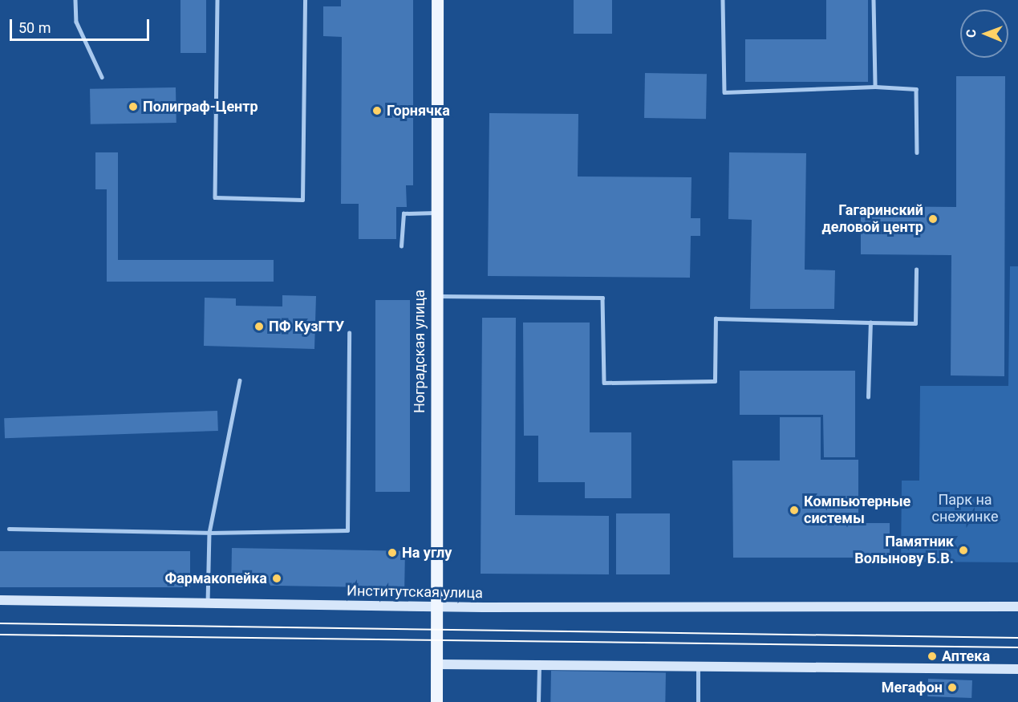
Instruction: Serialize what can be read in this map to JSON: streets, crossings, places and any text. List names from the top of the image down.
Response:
{
  "streets": {
    "main road": ["Ноградская улица", "Институтская улица"]
  },
  "crossings": [
    ["Ноградская улица", "Институтская улица"]
  ],
  "parks": ["Парк на снежинке"],
  "places": [
    "Полиграф-Центр",
    "Горнячка",
    "Гагаринский деловой центр",
    "ПФ КузГТУ",
    "Компьютерные системы",
    "Памятник Волынову Б.В.",
    "На углу",
    "Фармакопейка",
    "Аптека",
    "Мегафон"
  ],
  "scale_bar": "50 m",
  "north": "left"
}
